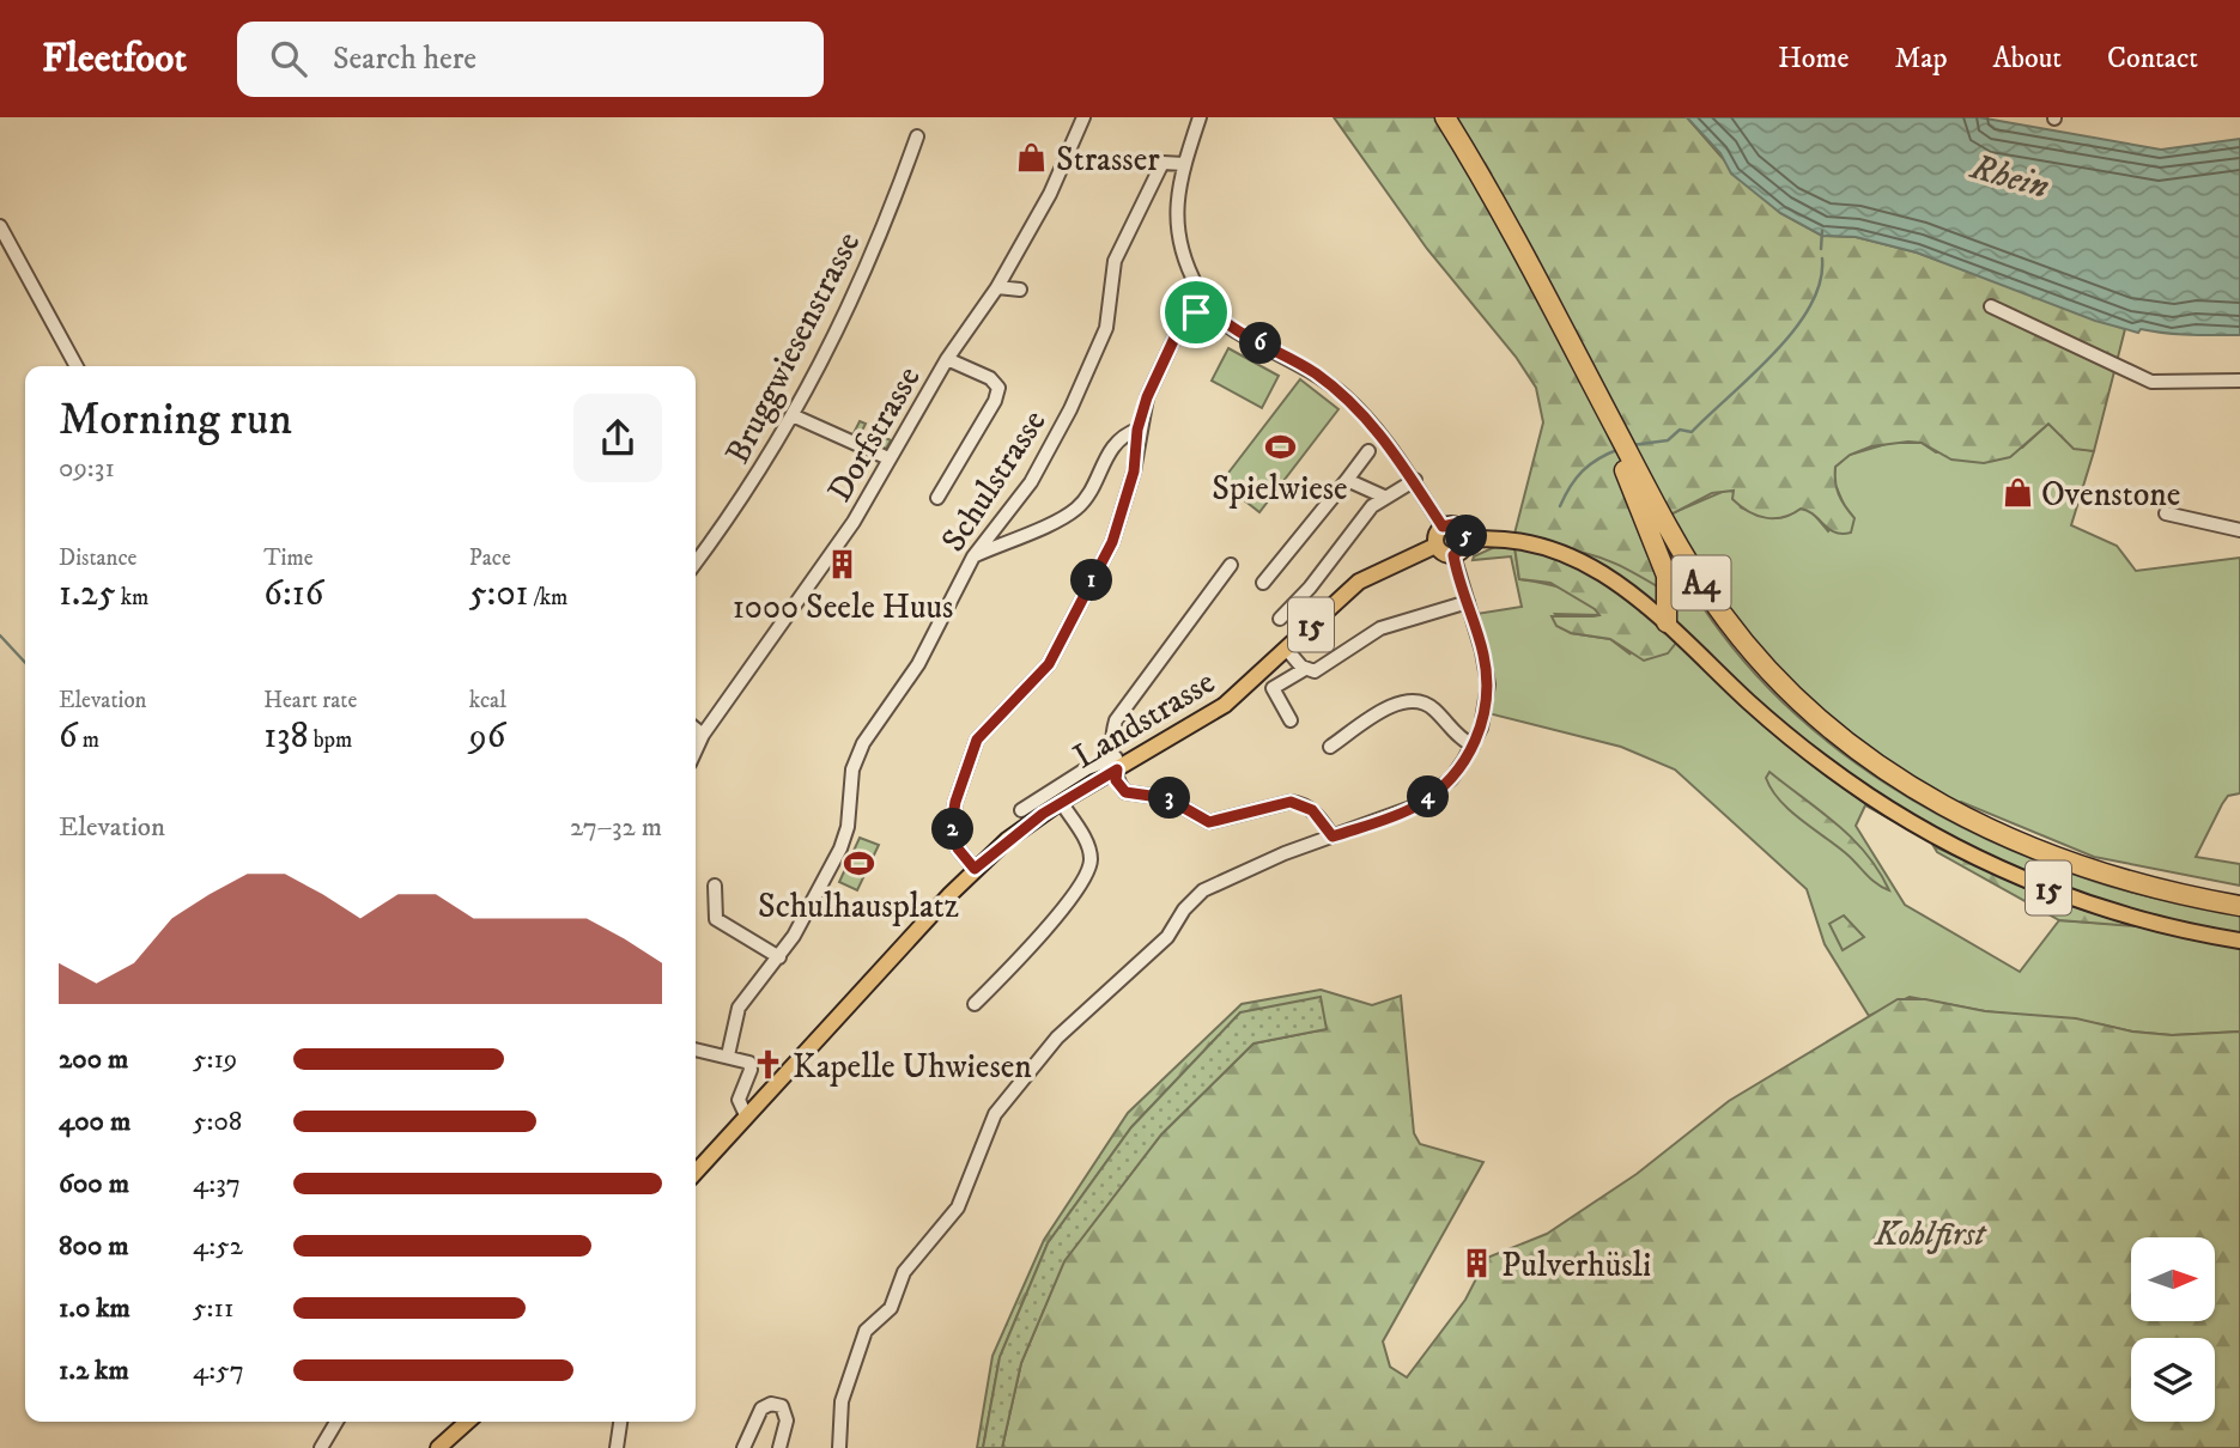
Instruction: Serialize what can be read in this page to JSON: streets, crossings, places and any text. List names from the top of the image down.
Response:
{
  "streets": {
    "highway": ["A4"],
    "main road": ["15", "Landstrasse"],
    "street": ["Bruggwiesenstrasse", "Dorfstrasse", "Schulstrasse"]
  },
  "crossings": [
    ["15", "Landstrasse"]
  ],
  "water": ["Rhein"],
  "parks": ["Kohlfirst"],
  "places": {
    "shop": ["Strasser", "Ovenstone"],
    "sports": ["Spielwiese", "Schulhausplatz"],
    "building": ["1000 Seele Huus", "Pulverhüsli"],
    "church": ["Kapelle Uhwiesen"]
  },
  "north": "right",
  "page": {
    "header": "Fleetfoot",
    "search": "Search here",
    "nav": [
      "Home",
      "Map",
      "About",
      "Contact"
    ],
    "pins": [
      "6",
      "5",
      "1",
      "4",
      "3",
      "2"
    ],
    "heading": ["Morning run", "09:31"],
    "stats": [
      ["Distance", "1.25 km"],
      ["Time", "6:16"],
      ["Pace", "5:01 /km"],
      ["Elevation", "6 m"],
      ["Heart rate", "138 bpm"],
      ["kcal", "96"]
    ],
    "chart": ["Elevation", "27–32 m"],
    "list": [
      {
        "name": "200 m",
        "note": "5:19"
      },
      {
        "name": "400 m",
        "note": "5:08"
      },
      {
        "name": "600 m",
        "note": "4:37"
      },
      {
        "name": "800 m",
        "note": "4:52"
      },
      {
        "name": "1.0 km",
        "note": "5:11"
      },
      {
        "name": "1.2 km",
        "note": "4:57"
      }
    ]
  }
}
